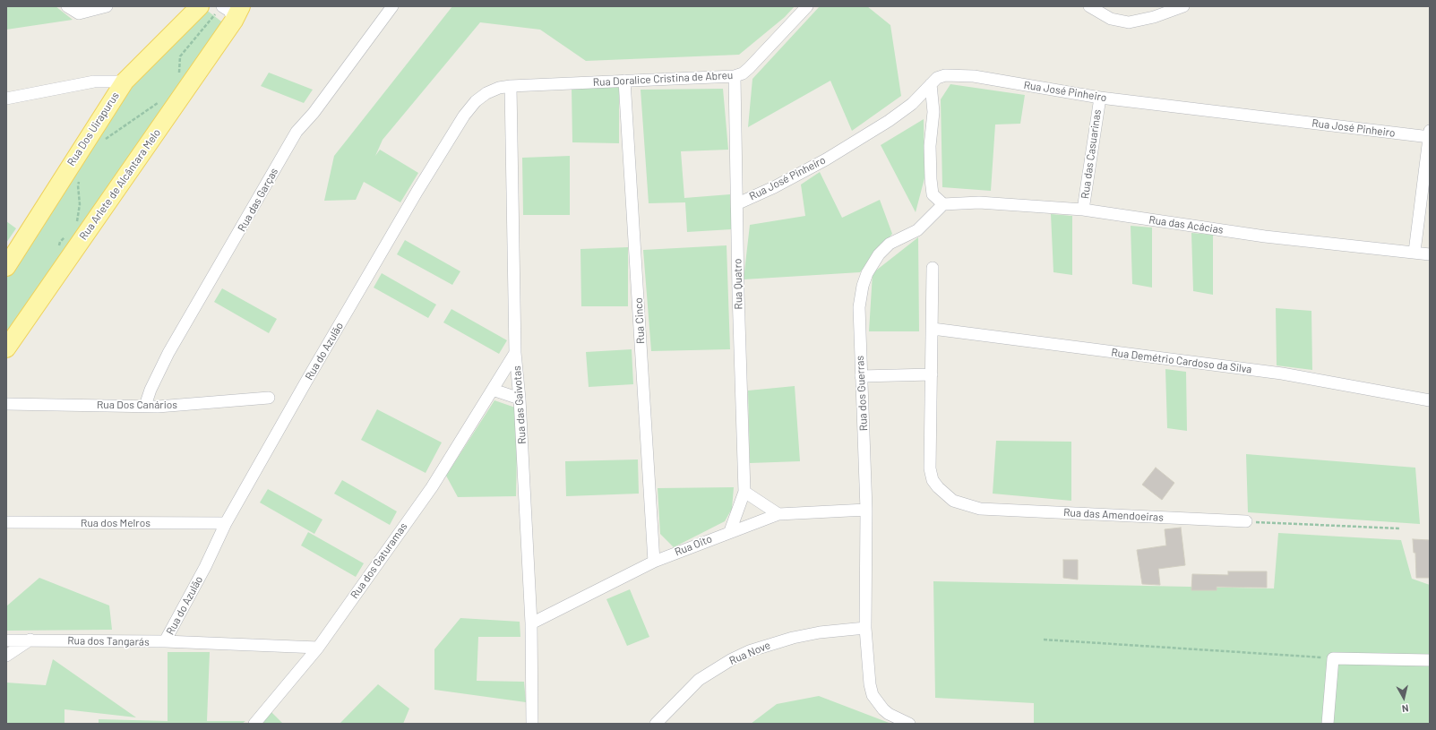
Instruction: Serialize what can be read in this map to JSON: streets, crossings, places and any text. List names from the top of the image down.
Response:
{
  "streets": {
    "main road": ["Rua Dos Uirapurus", "Rua Arlete de Alcântara Melo"],
    "street": [
      "Rua Doralice Cristina de Abreu",
      "Rua José Pinheiro",
      "Rua das Casuarinas",
      "Rua das Garças",
      "Rua das Acácias",
      "Rua Quatro",
      "Rua Cinco",
      "Rua do Azulão",
      "Rua Demétrio Cardoso da Silva",
      "Rua dos Guerras",
      "Rua Dos Canários",
      "Rua das Gaivotas",
      "Rua das Amendoeiras",
      "Rua dos Melros",
      "Rua Oito",
      "Rua dos Gaturamas",
      "Rua dos Tangarás",
      "Rua Nove"
    ]
  },
  "crossings": [
    ["Rua Doralice Cristina de Abreu", "Rua Quatro"],
    ["Rua Doralice Cristina de Abreu", "Rua Cinco"],
    ["Rua Doralice Cristina de Abreu", "Rua do Azulão"],
    ["Rua Doralice Cristina de Abreu", "Rua das Gaivotas"],
    ["Rua José Pinheiro", "Rua das Casuarinas"],
    ["Rua José Pinheiro", "Rua Quatro"],
    ["Rua das Casuarinas", "Rua das Acácias"],
    ["Rua das Garças", "Rua Dos Canários"],
    ["Rua das Acácias", "Rua dos Guerras"],
    ["Rua Quatro", "Rua Oito"],
    ["Rua Cinco", "Rua Oito"],
    ["Rua do Azulão", "Rua das Gaivotas"],
    ["Rua do Azulão", "Rua dos Melros"],
    ["Rua do Azulão", "Rua dos Tangarás"],
    ["Rua Demétrio Cardoso da Silva", "Rua das Amendoeiras"],
    ["Rua dos Guerras", "Rua Oito"],
    ["Rua dos Guerras", "Rua Nove"],
    ["Rua das Gaivotas", "Rua Oito"],
    ["Rua das Gaivotas", "Rua dos Gaturamas"],
    ["Rua dos Gaturamas", "Rua dos Tangarás"]
  ],
  "north": "bottom"
}
